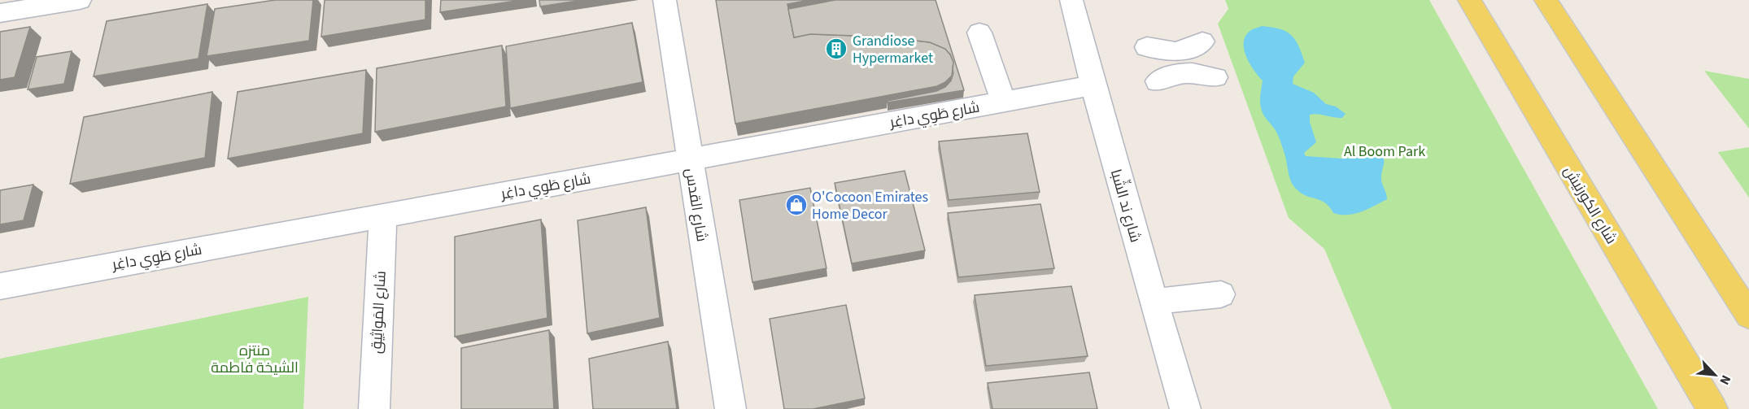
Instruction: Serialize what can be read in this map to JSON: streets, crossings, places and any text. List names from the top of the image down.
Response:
{
  "streets": {
    "main road": ["شارع الكورنيش"],
    "street": [
      "شارع طَوِي داغِر",
      "شارع القدس",
      "شارع ند الشِّبا",
      "شارع المَواثِيق"
    ]
  },
  "crossings": [
    ["شارع طَوِي داغِر", "شارع القدس"],
    ["شارع طَوِي داغِر", "شارع ند الشِّبا"],
    ["شارع طَوِي داغِر", "شارع المَواثِيق"]
  ],
  "parks": ["Al Boom Park", "منتزه الشيخة فاطمة"],
  "places": {
    "building": ["Grandiose Hypermarket"],
    "shop": ["O'Cocoon Emirates Home Decor"]
  },
  "north": "bottom right"
}
